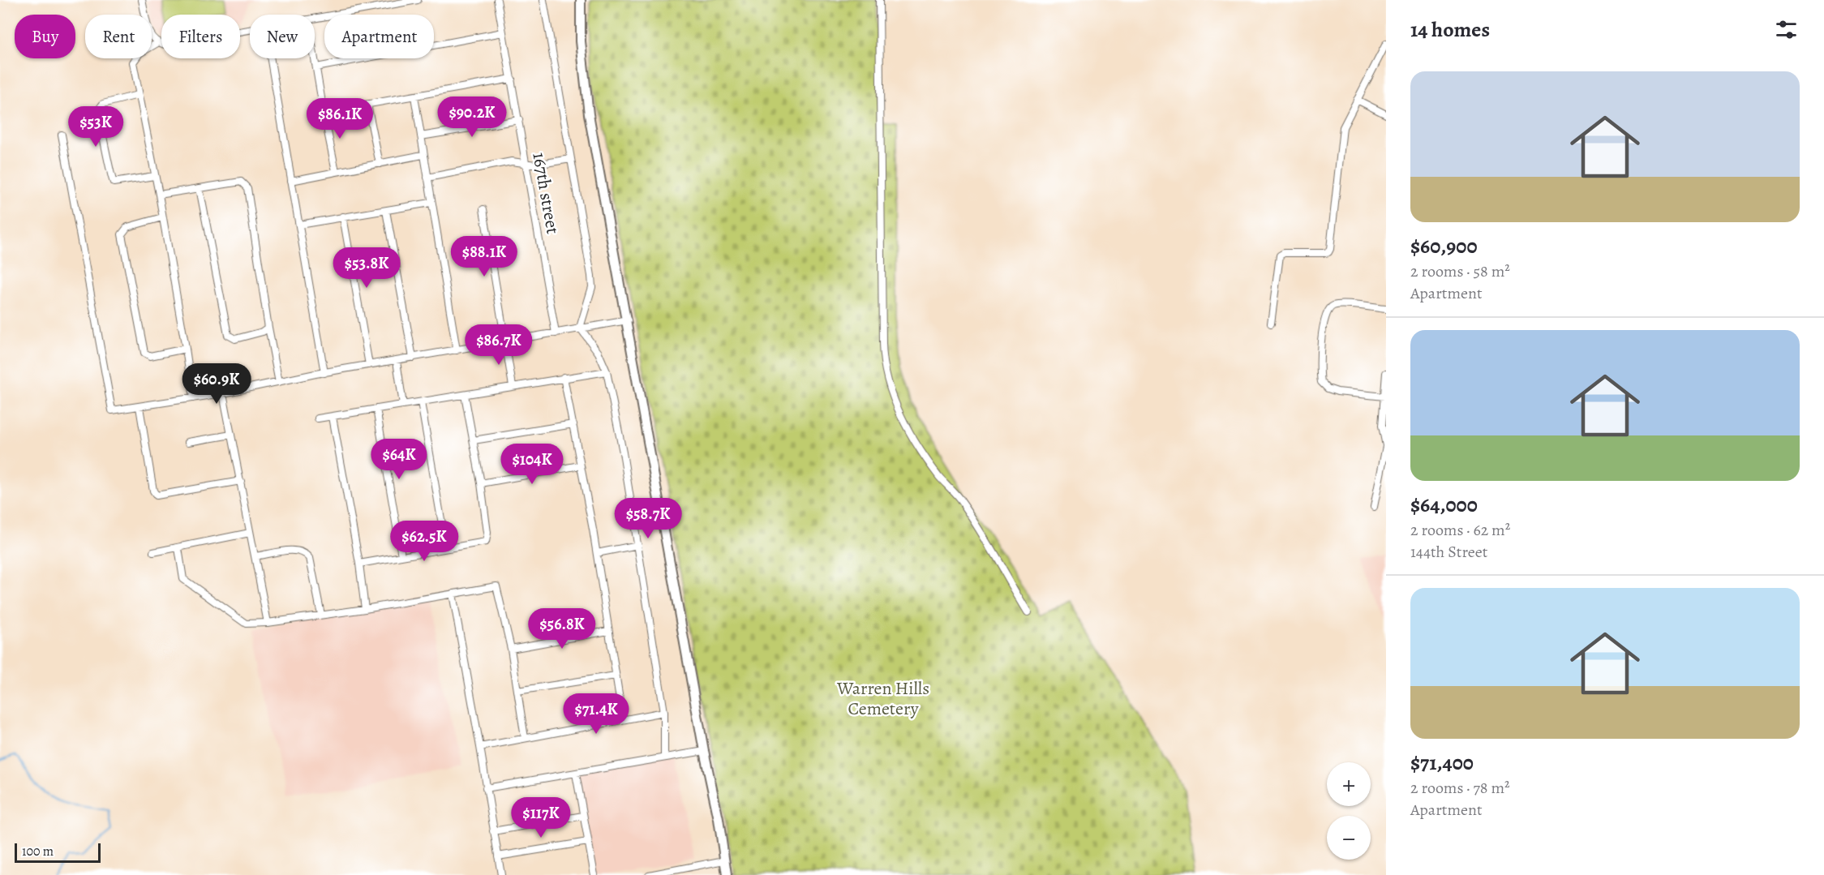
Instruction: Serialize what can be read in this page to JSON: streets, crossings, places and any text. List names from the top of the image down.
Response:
{
  "streets": {
    "street": ["167th street"]
  },
  "parks": ["Warren Hills Cemetery"],
  "scale_bar": "100 m",
  "page": {
    "heading": "14 homes",
    "chip": [
      "Buy",
      "Rent",
      "Filters",
      "New",
      "Apartment"
    ],
    "list": [
      {
        "name": "$60,900",
        "note": "2 rooms · 58 m² · Apartment"
      },
      {
        "name": "$64,000",
        "note": "2 rooms · 62 m² · 144th Street"
      },
      {
        "name": "$71,400",
        "note": "2 rooms · 78 m² · Apartment"
      }
    ],
    "price": [
      "$90.2K",
      "$86.1K",
      "$53K",
      "$88.1K",
      "$53.8K",
      "$86.7K",
      "$60.9K",
      "$64K",
      "$104K",
      "$58.7K",
      "$62.5K",
      "$56.8K",
      "$71.4K",
      "$117K"
    ],
    "map_buttons": ["+", "−"],
    "scale": "100 m"
  }
}
